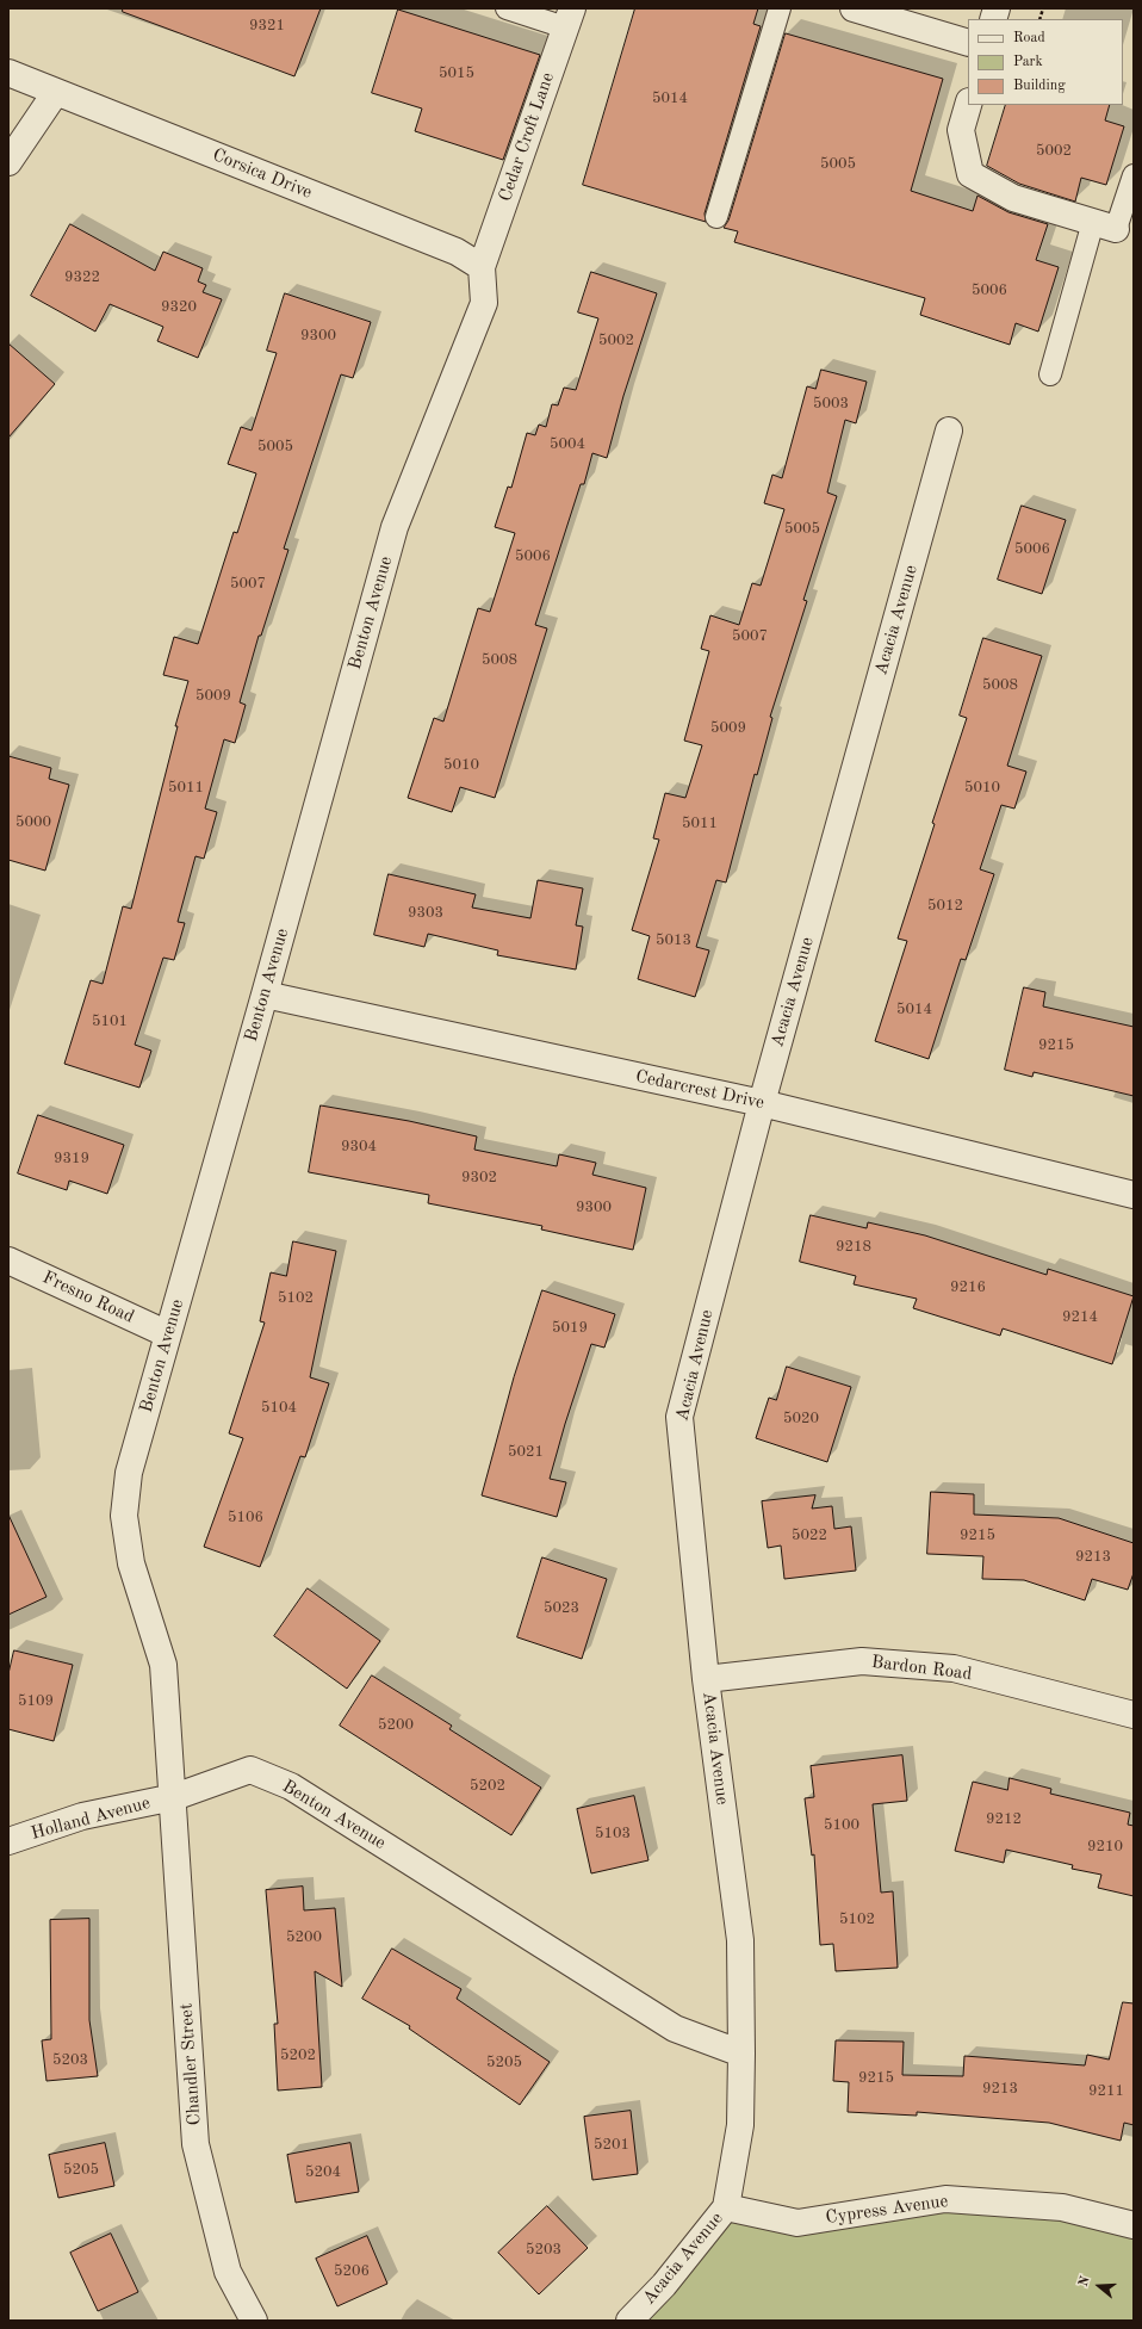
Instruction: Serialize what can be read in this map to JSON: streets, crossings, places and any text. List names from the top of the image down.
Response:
{
  "streets": {
    "street": [
      "Cedar Croft Lane",
      "Corsica Drive",
      "Benton Avenue",
      "Acacia Avenue",
      "Cedarcrest Drive",
      "Fresno Road",
      "Bardon Road",
      "Holland Avenue",
      "Chandler Street",
      "Cypress Avenue"
    ]
  },
  "crossings": [
    ["Cedar Croft Lane", "Corsica Drive"],
    ["Cedar Croft Lane", "Benton Avenue"],
    ["Corsica Drive", "Benton Avenue"],
    ["Benton Avenue", "Acacia Avenue"],
    ["Benton Avenue", "Cedarcrest Drive"],
    ["Benton Avenue", "Fresno Road"],
    ["Benton Avenue", "Holland Avenue"],
    ["Benton Avenue", "Chandler Street"],
    ["Acacia Avenue", "Cedarcrest Drive"],
    ["Acacia Avenue", "Bardon Road"],
    ["Acacia Avenue", "Cypress Avenue"],
    ["Holland Avenue", "Chandler Street"]
  ],
  "house_numbers": [
    "9321",
    "5015",
    "5014",
    "5002",
    "5005",
    "9322",
    "5006",
    "9320",
    "9300",
    "5002",
    "5003",
    "5004",
    "5005",
    "5005",
    "5006",
    "5006",
    "5007",
    "5007",
    "5008",
    "5008",
    "5009",
    "5009",
    "5010",
    "5011",
    "5010",
    "5000",
    "5011",
    "5012",
    "9303",
    "5013",
    "5014",
    "5101",
    "9215",
    "9304",
    "9319",
    "9302",
    "9300",
    "9218",
    "9216",
    "5102",
    "9214",
    "5019",
    "5104",
    "5020",
    "5021",
    "5106",
    "5022",
    "9215",
    "9213",
    "5023",
    "5109",
    "5200",
    "5202",
    "9212",
    "5100",
    "5103",
    "9210",
    "5102",
    "5200",
    "5202",
    "5203",
    "5205",
    "9215",
    "9213",
    "9211",
    "5201",
    "5205",
    "5204",
    "5203",
    "5206"
  ],
  "legend": ["Road", "Park", "Building"],
  "north": "left"
}
